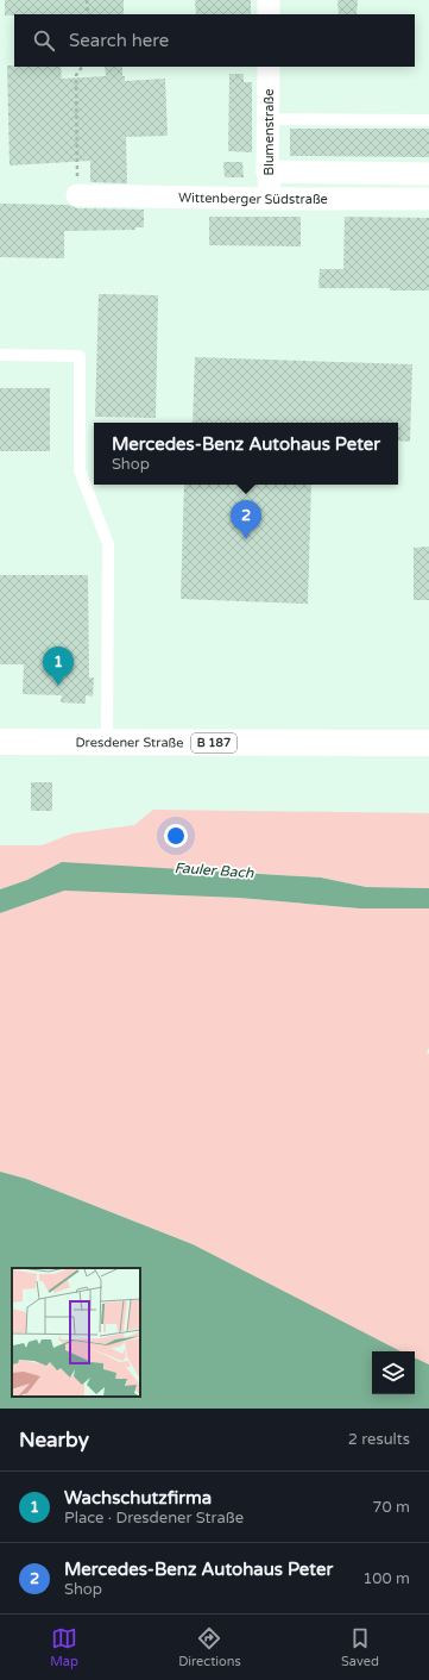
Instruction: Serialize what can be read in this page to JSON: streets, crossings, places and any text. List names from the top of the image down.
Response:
{
  "streets": {
    "main road": ["Dresdener Straße", "B 187"],
    "street": ["Blumenstraße", "Wittenberger Südstraße"]
  },
  "crossings": [
    ["Blumenstraße", "Wittenberger Südstraße"]
  ],
  "water": ["Fauler Bach"],
  "page": {
    "search": "Search here",
    "popup": ["Mercedes-Benz Autohaus Peter", "Shop"],
    "pins": ["2", "1"],
    "heading": ["Nearby", "2 results"],
    "list": [
      {
        "mark": "1",
        "name": "Wachschutzfirma",
        "note": "Place · Dresdener Straße",
        "value": "70 m"
      },
      {
        "mark": "2",
        "name": "Mercedes-Benz Autohaus Peter",
        "note": "Shop",
        "value": "100 m"
      }
    ],
    "nav": ["Map", "Directions", "Saved"]
  }
}
